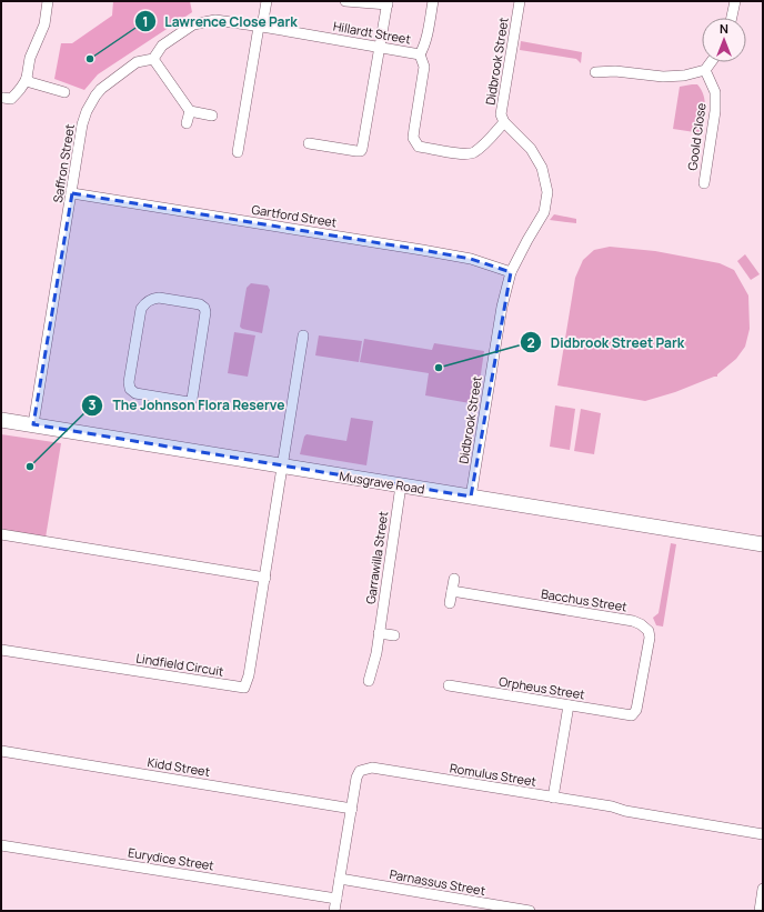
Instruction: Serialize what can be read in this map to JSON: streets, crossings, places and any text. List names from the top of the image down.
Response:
{
  "streets": {
    "street": [
      "Hillardt Street",
      "Didbrook Street",
      "Goold Close",
      "Saffron Street",
      "Gartford Street",
      "Musgrave Road",
      "Garrawilla Street",
      "Bacchus Street",
      "Lindfield Circuit",
      "Orpheus Street",
      "Kidd Street",
      "Romulus Street",
      "Eurydice Street",
      "Parnassus Street"
    ]
  },
  "crossings": [
    ["Hillardt Street", "Didbrook Street"],
    ["Didbrook Street", "Gartford Street"],
    ["Didbrook Street", "Musgrave Road"],
    ["Saffron Street", "Gartford Street"],
    ["Saffron Street", "Musgrave Road"],
    ["Musgrave Road", "Garrawilla Street"],
    ["Musgrave Road", "Lindfield Circuit"],
    ["Bacchus Street", "Orpheus Street"],
    ["Kidd Street", "Romulus Street"],
    ["Romulus Street", "Eurydice Street"],
    ["Romulus Street", "Parnassus Street"]
  ],
  "places": ["Lawrence Close Park", "Didbrook Street Park", "The Johnson Flora Reserve"],
  "north": "top"
}
